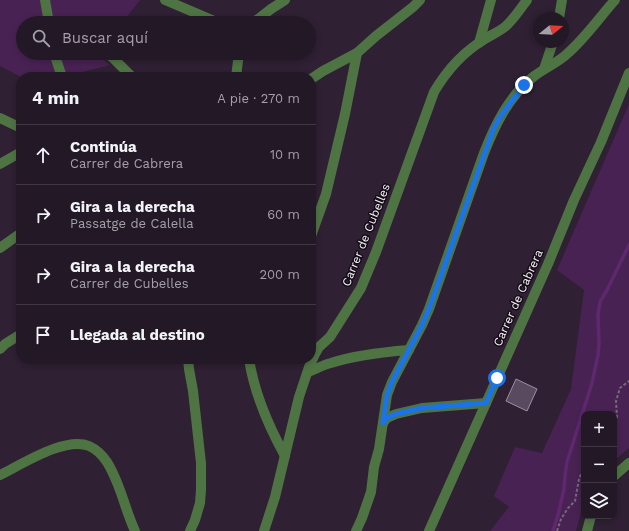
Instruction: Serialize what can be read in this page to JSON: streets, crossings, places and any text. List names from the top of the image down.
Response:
{
  "streets": {
    "street": ["Carrer de Cubelles", "Carrer de Cabrera"]
  },
  "north": "right",
  "page": {
    "search": "Buscar aquí",
    "heading": ["4 min", "A pie · 270 m"],
    "list": [
      ["Continúa", "Carrer de Cabrera", "10 m"],
      ["Gira a la derecha", "Passatge de Calella", "60 m"],
      ["Gira a la derecha", "Carrer de Cubelles", "200 m"],
      "Llegada al destino"
    ],
    "map_buttons": ["+", "−"]
  }
}
